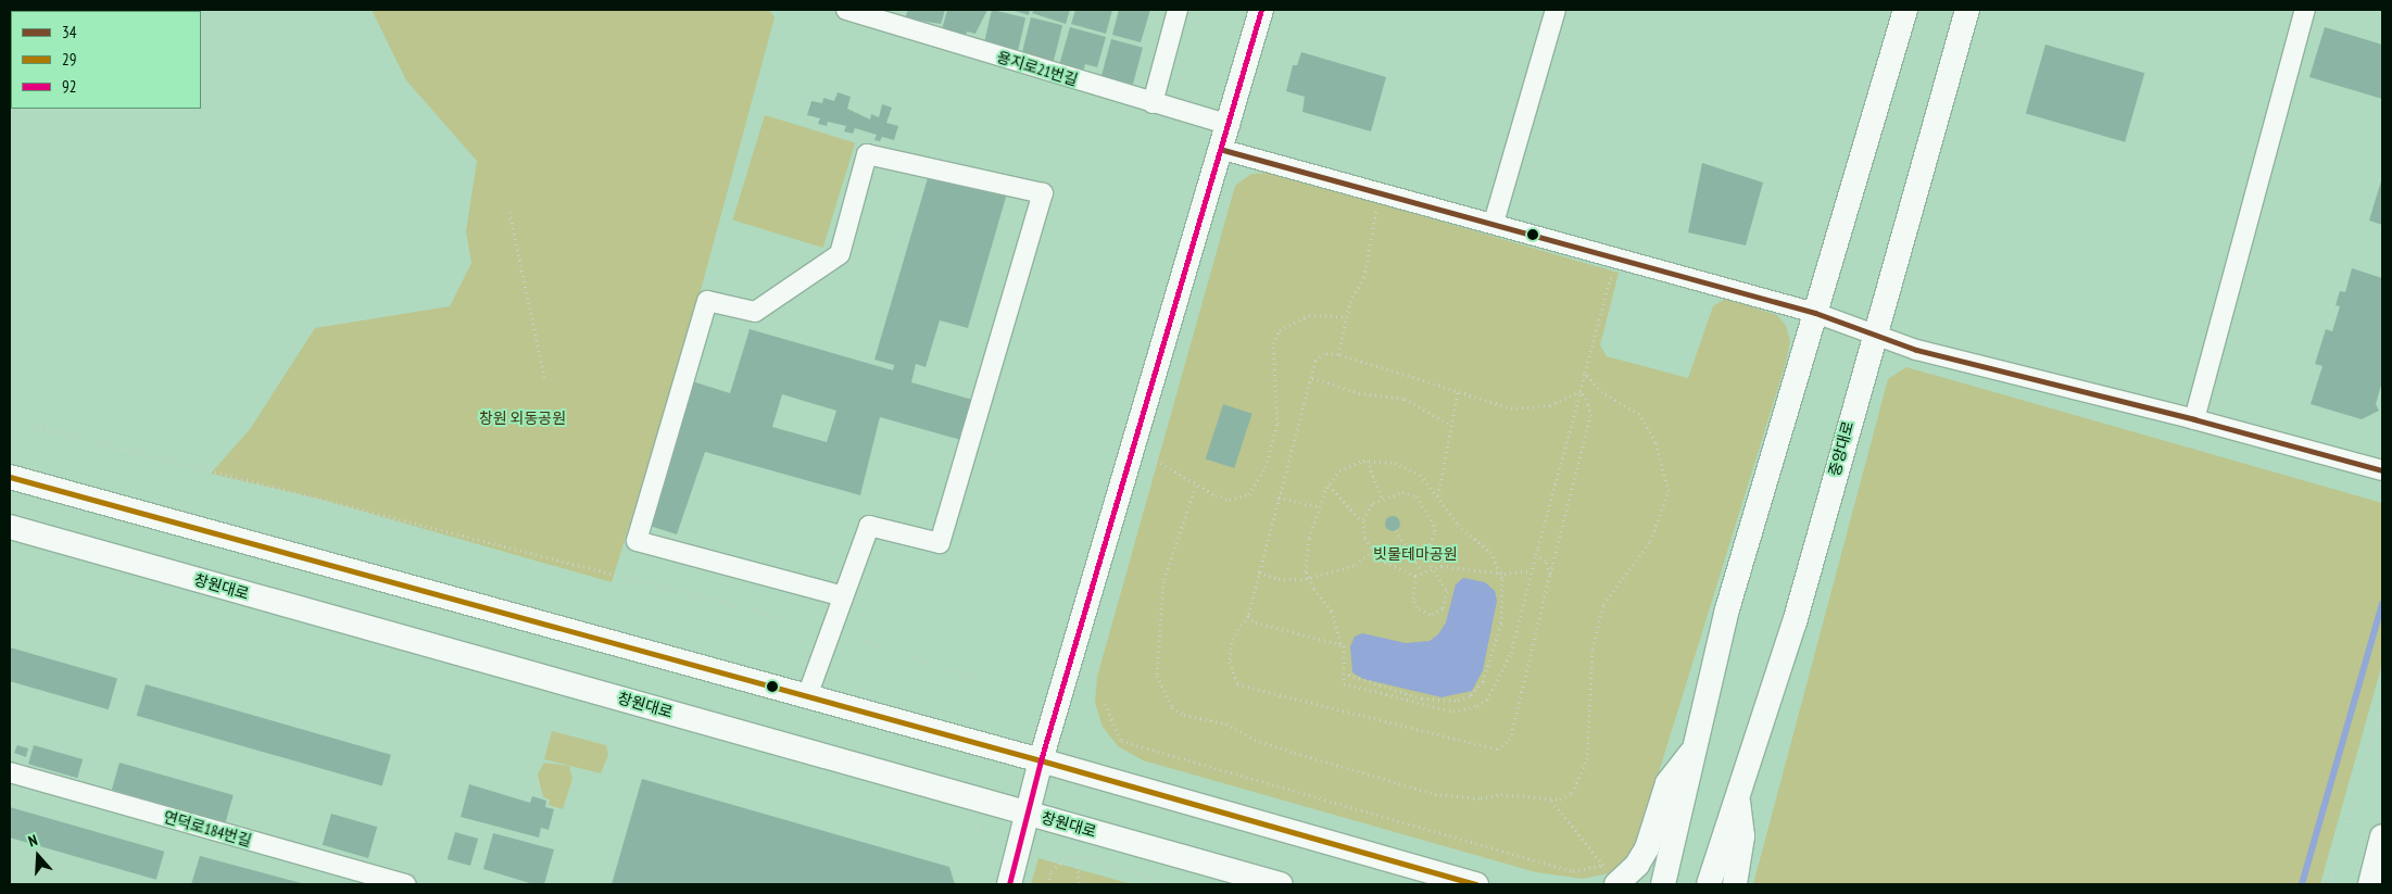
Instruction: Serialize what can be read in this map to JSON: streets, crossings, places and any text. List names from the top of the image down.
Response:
{
  "streets": {
    "main road": ["중앙대로", "창원대로"],
    "street": ["용지로21번길", "연덕로184번길"]
  },
  "parks": ["창원 외동공원", "빗물테마공원"],
  "lines": ["transit line 92", "transit line 34", "transit line 29"],
  "legend": ["34", "29", "92"],
  "north": "top"
}
